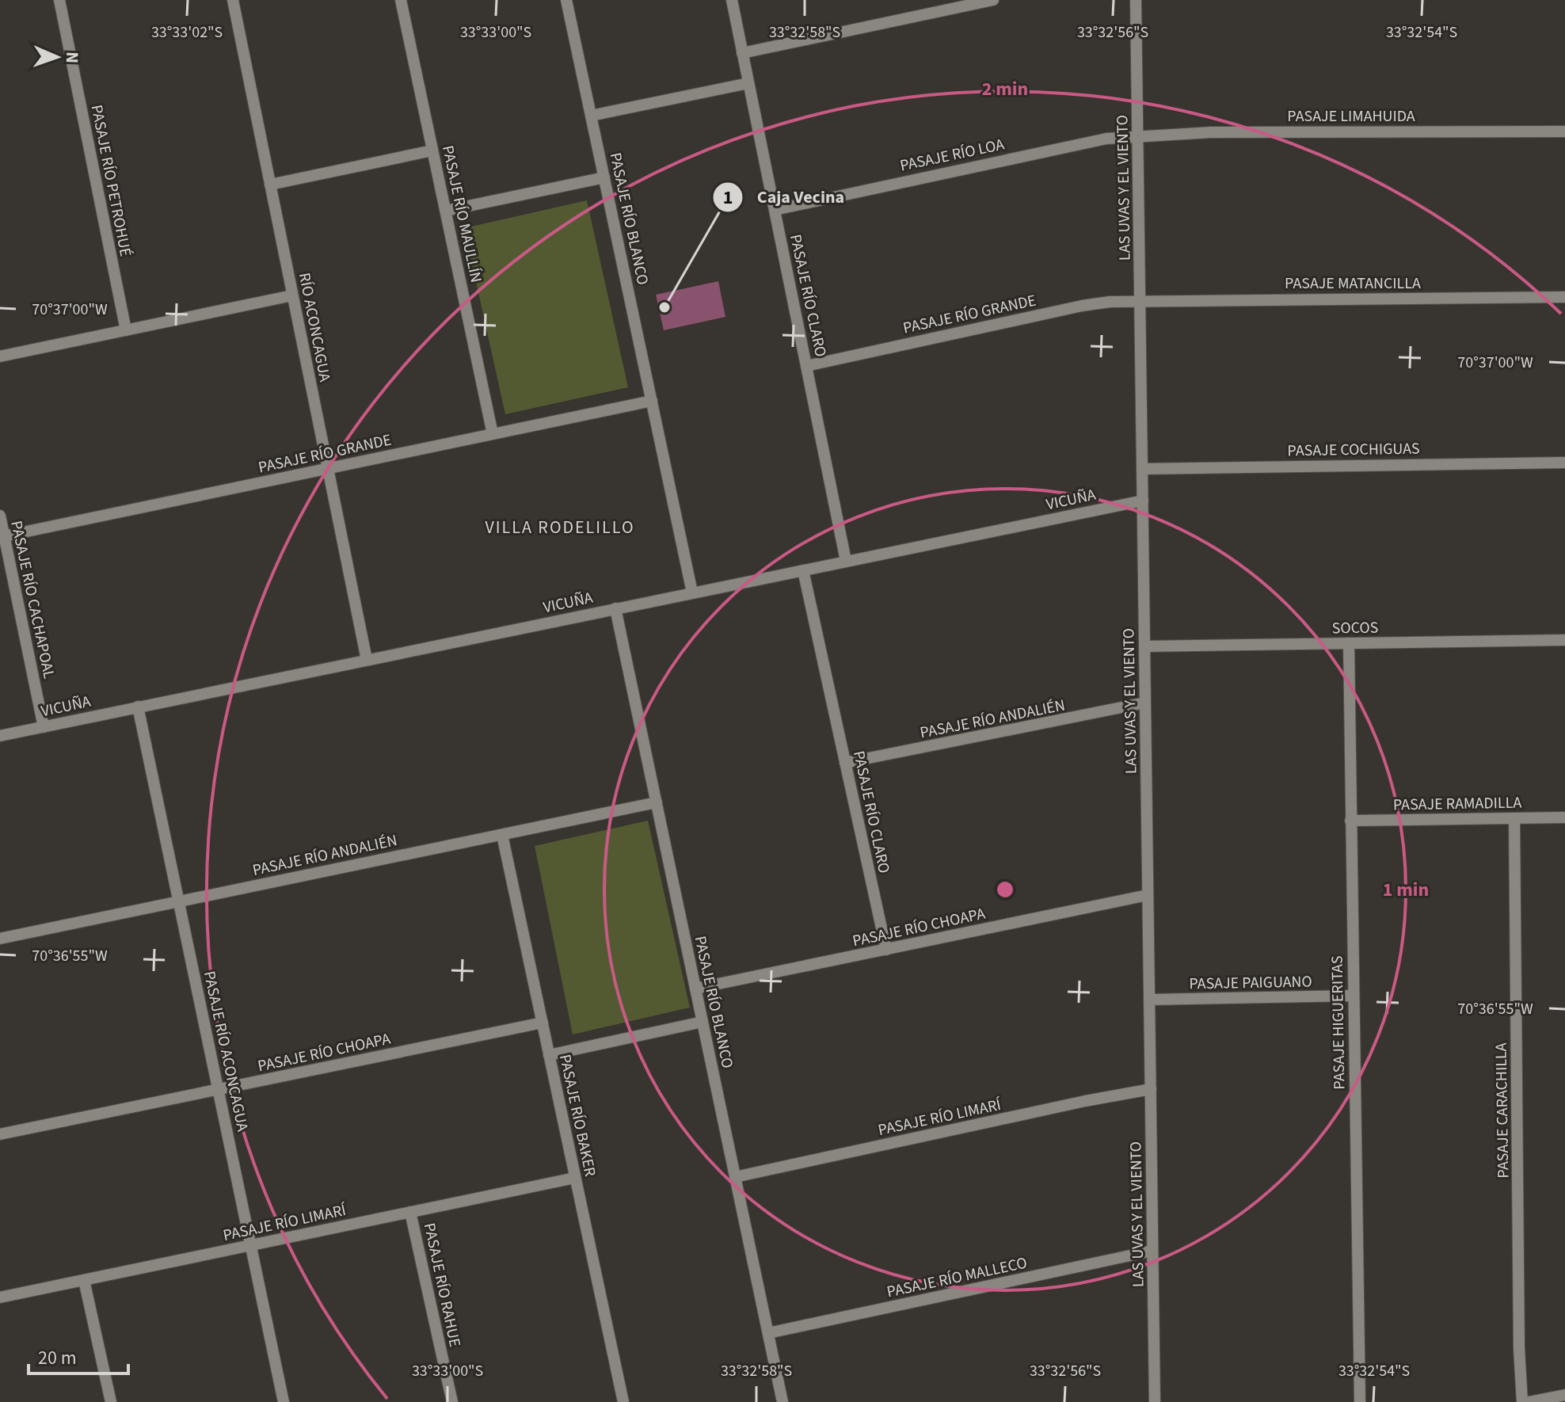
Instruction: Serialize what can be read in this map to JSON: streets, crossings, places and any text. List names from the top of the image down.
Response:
{
  "streets": {
    "street": [
      "PASAJE LIMAHUIDA",
      "PASAJE RÍO LOA",
      "PASAJE RÍO PETROHUÉ",
      "LAS UVAS Y EL VIENTO",
      "PASAJE RÍO MAULLÍN",
      "PASAJE RÍO BLANCO",
      "PASAJE MATANCILLA",
      "PASAJE RÍO CLARO",
      "PASAJE RÍO GRANDE",
      "RÍO ACONCAGUA",
      "PASAJE COCHIGUAS",
      "VICUÑA",
      "PASAJE RÍO CACHAPOAL",
      "SOCOS",
      "PASAJE RÍO ANDALIÉN",
      "PASAJE RAMADILLA",
      "PASAJE RÍO CHOAPA",
      "PASAJE PAIGUANO",
      "PASAJE HIGUERITAS",
      "PASAJE RÍO ACONCAGUA",
      "PASAJE CARACHILLA",
      "PASAJE RÍO BAKER",
      "PASAJE RÍO LIMARÍ",
      "PASAJE RÍO MALLECO",
      "PASAJE RÍO RAHUE"
    ]
  },
  "crossings": [
    ["PASAJE LIMAHUIDA", "PASAJE RÍO LOA"],
    ["PASAJE LIMAHUIDA", "LAS UVAS Y EL VIENTO"],
    ["PASAJE RÍO LOA", "LAS UVAS Y EL VIENTO"],
    ["PASAJE RÍO LOA", "PASAJE RÍO CLARO"],
    ["LAS UVAS Y EL VIENTO", "PASAJE MATANCILLA"],
    ["LAS UVAS Y EL VIENTO", "PASAJE RÍO GRANDE"],
    ["LAS UVAS Y EL VIENTO", "PASAJE COCHIGUAS"],
    ["LAS UVAS Y EL VIENTO", "VICUÑA"],
    ["LAS UVAS Y EL VIENTO", "SOCOS"],
    ["LAS UVAS Y EL VIENTO", "PASAJE RÍO ANDALIÉN"],
    ["LAS UVAS Y EL VIENTO", "PASAJE RÍO CHOAPA"],
    ["LAS UVAS Y EL VIENTO", "PASAJE PAIGUANO"],
    ["LAS UVAS Y EL VIENTO", "PASAJE RÍO LIMARÍ"],
    ["LAS UVAS Y EL VIENTO", "PASAJE RÍO MALLECO"],
    ["PASAJE RÍO MAULLÍN", "PASAJE RÍO GRANDE"],
    ["PASAJE RÍO BLANCO", "PASAJE RÍO GRANDE"],
    ["PASAJE RÍO BLANCO", "VICUÑA"],
    ["PASAJE RÍO BLANCO", "PASAJE RÍO ANDALIÉN"],
    ["PASAJE RÍO BLANCO", "PASAJE RÍO CHOAPA"],
    ["PASAJE RÍO BLANCO", "PASAJE RÍO LIMARÍ"],
    ["PASAJE RÍO BLANCO", "PASAJE RÍO MALLECO"],
    ["PASAJE MATANCILLA", "PASAJE RÍO GRANDE"],
    ["PASAJE RÍO CLARO", "PASAJE RÍO GRANDE"],
    ["PASAJE RÍO CLARO", "VICUÑA"],
    ["PASAJE RÍO CLARO", "PASAJE RÍO ANDALIÉN"],
    ["PASAJE RÍO CLARO", "PASAJE RÍO CHOAPA"],
    ["PASAJE RÍO GRANDE", "RÍO ACONCAGUA"],
    ["PASAJE RÍO GRANDE", "PASAJE RÍO CACHAPOAL"],
    ["RÍO ACONCAGUA", "VICUÑA"],
    ["VICUÑA", "PASAJE RÍO CACHAPOAL"],
    ["VICUÑA", "PASAJE RÍO ACONCAGUA"],
    ["SOCOS", "PASAJE HIGUERITAS"],
    ["PASAJE RÍO ANDALIÉN", "PASAJE RÍO ACONCAGUA"],
    ["PASAJE RÍO ANDALIÉN", "PASAJE RÍO BAKER"],
    ["PASAJE RAMADILLA", "PASAJE HIGUERITAS"],
    ["PASAJE RAMADILLA", "PASAJE CARACHILLA"],
    ["PASAJE RÍO CHOAPA", "PASAJE RÍO ACONCAGUA"],
    ["PASAJE RÍO CHOAPA", "PASAJE RÍO BAKER"],
    ["PASAJE PAIGUANO", "PASAJE HIGUERITAS"],
    ["PASAJE RÍO ACONCAGUA", "PASAJE RÍO LIMARÍ"],
    ["PASAJE RÍO BAKER", "PASAJE RÍO LIMARÍ"],
    ["PASAJE RÍO LIMARÍ", "PASAJE RÍO RAHUE"]
  ],
  "districts": ["VILLA RODELILLO"],
  "places": ["Caja Vecina"],
  "scale_bar": "20 m",
  "north": "right",
  "coordinates": [
    "33°33'02\"S",
    "33°33'00\"S",
    "33°32'58\"S",
    "33°32'56\"S",
    "33°32'54\"S",
    "70°37'00\"W",
    "70°36'55\"W"
  ],
  "rings": ["2 min", "1 min"]
}
